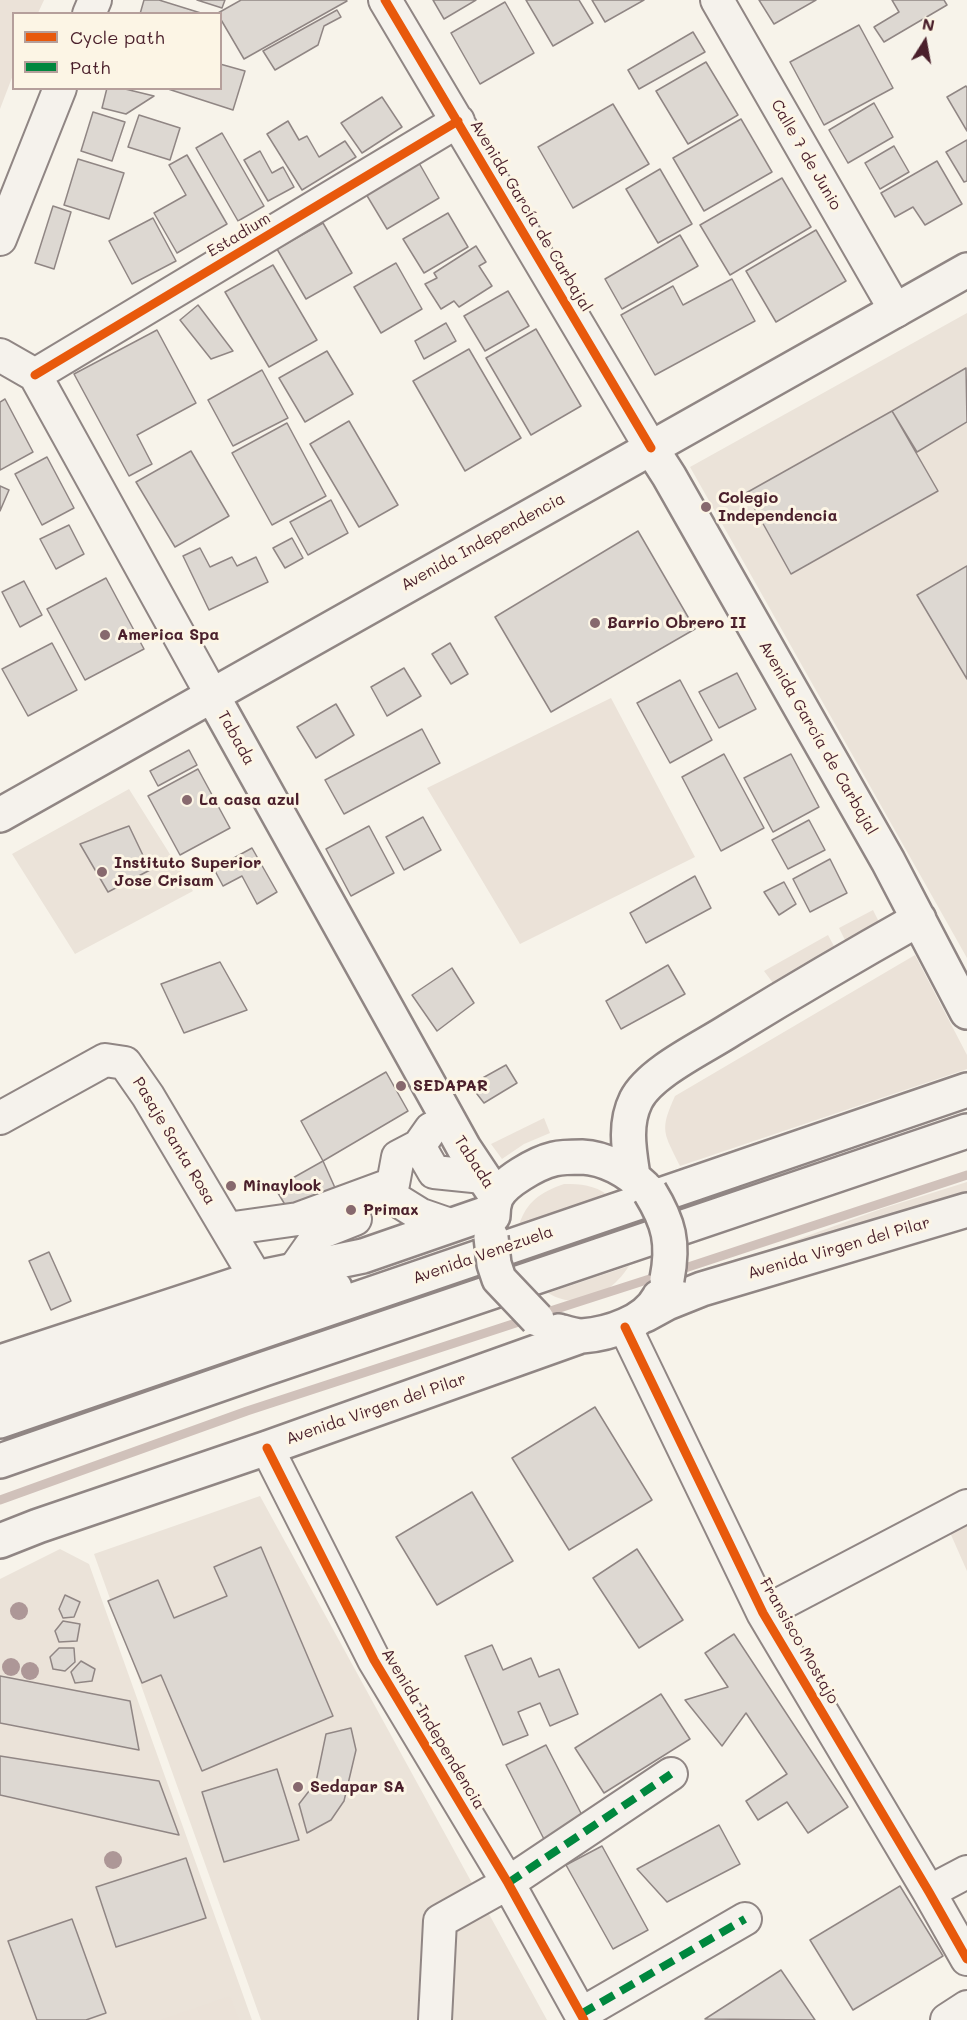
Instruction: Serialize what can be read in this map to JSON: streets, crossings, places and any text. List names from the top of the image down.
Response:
{
  "streets": {
    "main road": [
      "Avenida García de Carbajal",
      "Avenida Independencia",
      "Tabada",
      "Avenida Virgen del Pilar",
      "Avenida Venezuela"
    ],
    "street": [
      "Calle 7 de Junio",
      "Estadium",
      "Pasaje Santa Rosa",
      "Fransisco Mostajo"
    ]
  },
  "crossings": [
    ["Calle 7 de Junio", "Avenida Independencia"],
    ["Avenida García de Carbajal", "Estadium"],
    ["Avenida García de Carbajal", "Avenida Independencia"],
    ["Estadium", "Tabada"],
    ["Avenida Independencia", "Tabada"],
    ["Avenida Independencia", "Avenida Virgen del Pilar"],
    ["Tabada", "Avenida Virgen del Pilar"],
    ["Tabada", "Fransisco Mostajo"],
    ["Avenida Virgen del Pilar", "Fransisco Mostajo"]
  ],
  "places": [
    "Colegio Independencia",
    "Barrio Obrero II",
    "America Spa",
    "La casa azul",
    "Instituto Superior Jose Crisam",
    "SEDAPAR",
    "Minaylook",
    "Primax",
    "Sedapar SA"
  ],
  "legend": ["Cycle path", "Path"],
  "north": "top"
}
